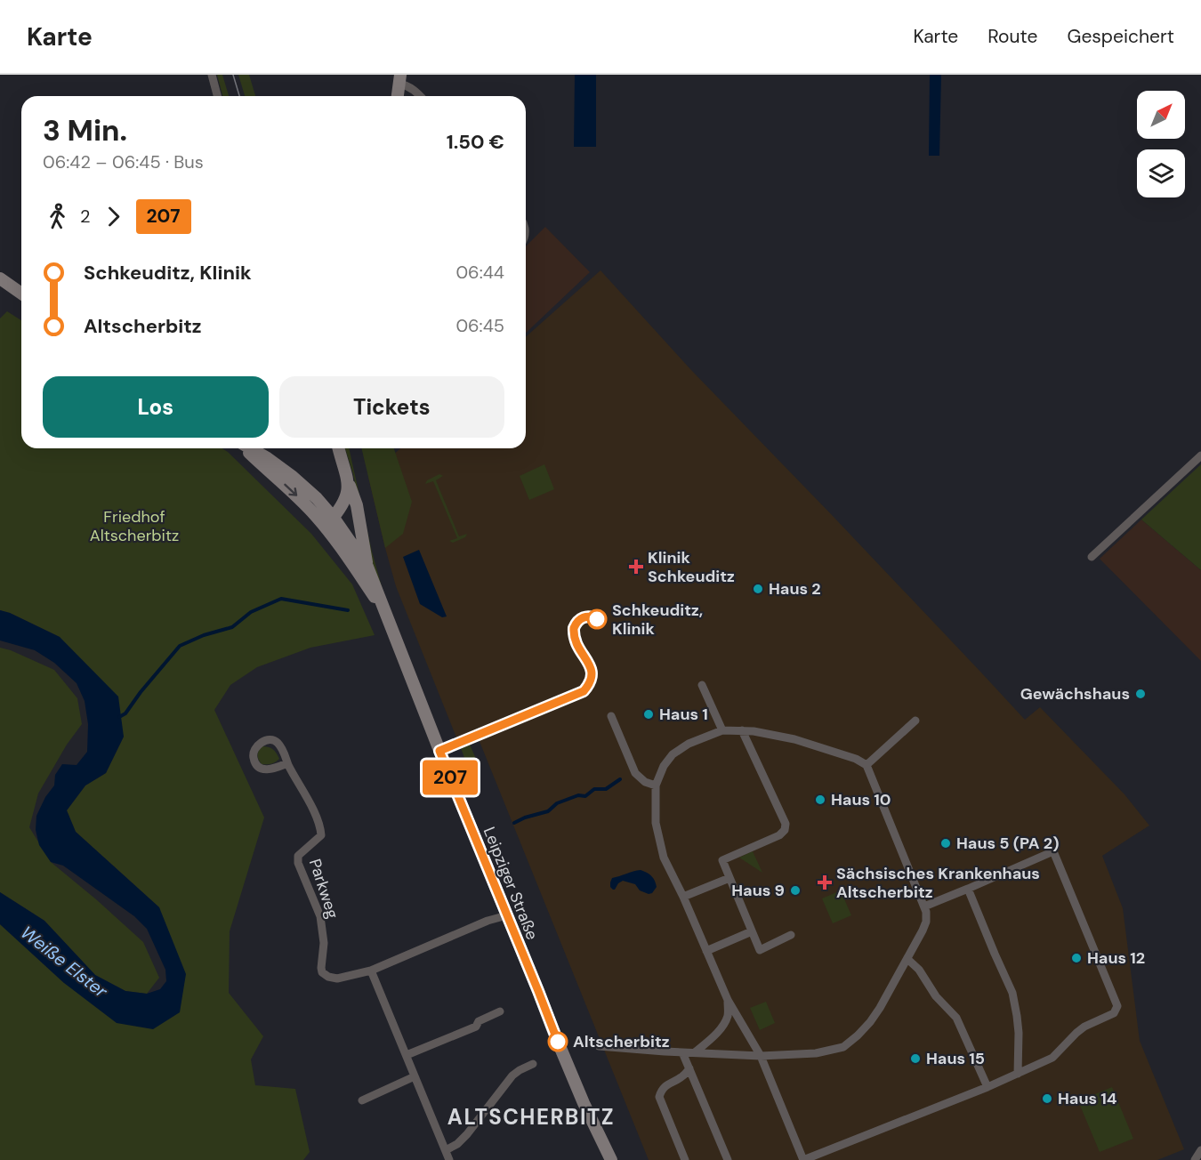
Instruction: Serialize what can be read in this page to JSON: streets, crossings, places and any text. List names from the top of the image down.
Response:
{
  "streets": {
    "street": ["Leipziger Straße", "Parkweg"]
  },
  "districts": ["ALTSCHERBITZ"],
  "water": ["Weiße Elster"],
  "parks": ["Friedhof Altscherbitz"],
  "places": {
    "health": ["Klinik Schkeuditz", "Sächsisches Krankenhaus Altscherbitz"],
    "other": [
      "Haus 2",
      "Schkeuditz, Klinik",
      "Gewächshaus",
      "Haus 1",
      "Haus 10",
      "Haus 5 (PA 2)",
      "Haus 9",
      "Haus 12",
      "Altscherbitz",
      "Haus 15",
      "Haus 14"
    ]
  },
  "lines": ["bus line 207"],
  "north": "top right",
  "page": {
    "header": "Karte",
    "nav": ["Karte", "Route", "Gespeichert"],
    "on_map": "207",
    "heading": ["3 Min.", "06:42 – 06:45 · Bus", "1.50 €"],
    "legs": ["2", "207"],
    "list": [
      {
        "name": "Schkeuditz, Klinik",
        "value": "06:44"
      },
      {
        "name": "Altscherbitz",
        "value": "06:45"
      }
    ],
    "buttons": ["Los", "Tickets"]
  }
}
